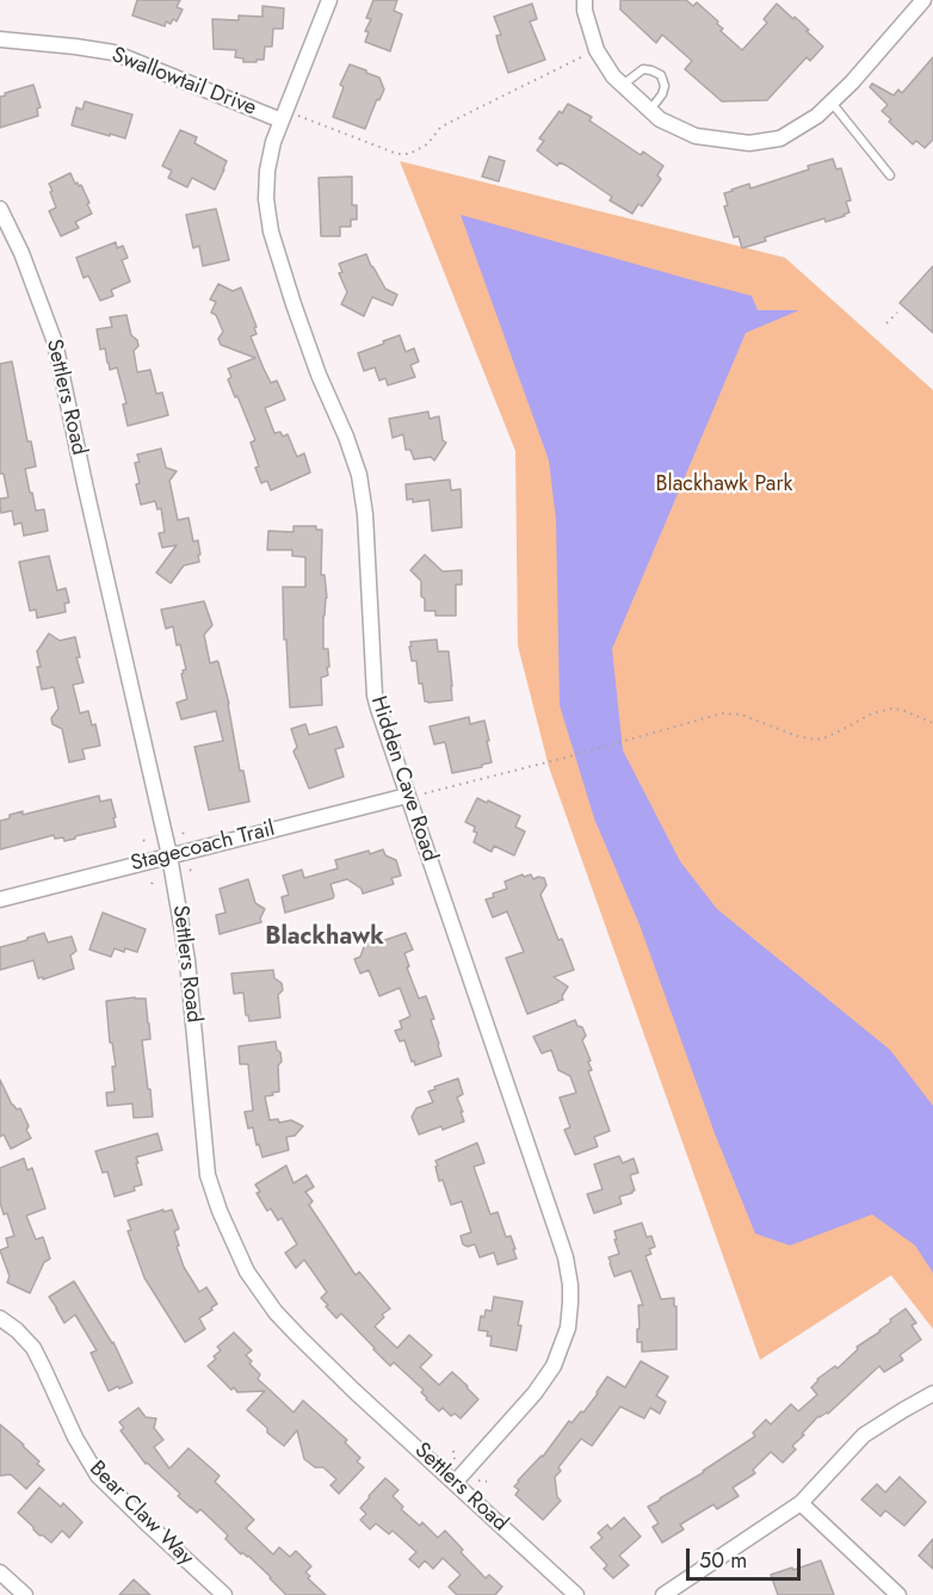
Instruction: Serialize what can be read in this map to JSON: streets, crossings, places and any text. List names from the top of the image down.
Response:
{
  "streets": {
    "street": [
      "Swallowtail Drive",
      "Settlers Road",
      "Hidden Cave Road",
      "Stagecoach Trail",
      "Bear Claw Way"
    ]
  },
  "crossings": [
    ["Swallowtail Drive", "Hidden Cave Road"],
    ["Settlers Road", "Hidden Cave Road"],
    ["Settlers Road", "Stagecoach Trail"],
    ["Hidden Cave Road", "Stagecoach Trail"]
  ],
  "districts": ["Blackhawk"],
  "parks": ["Blackhawk Park"],
  "scale_bar": "50 m"
}
